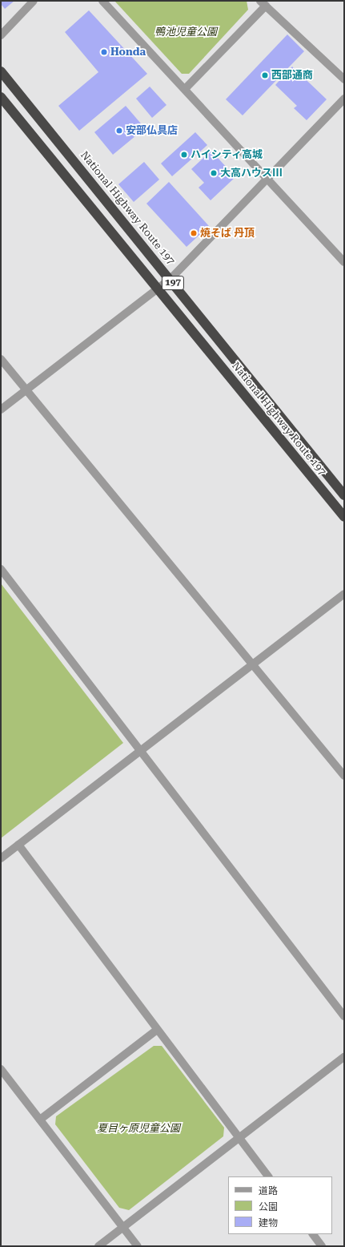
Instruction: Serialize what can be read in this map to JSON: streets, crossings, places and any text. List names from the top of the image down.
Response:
{
  "streets": {
    "highway": ["National Highway Route 197", "197"]
  },
  "parks": ["鴨池児童公園", "夏目ヶ原児童公園"],
  "places": [
    "Honda",
    "西部通商",
    "安部仏具店",
    "ハイシティ高城",
    "大高ハウスⅢ",
    "焼そば 丹頂"
  ],
  "legend": ["道路", "公園", "建物"]
}
